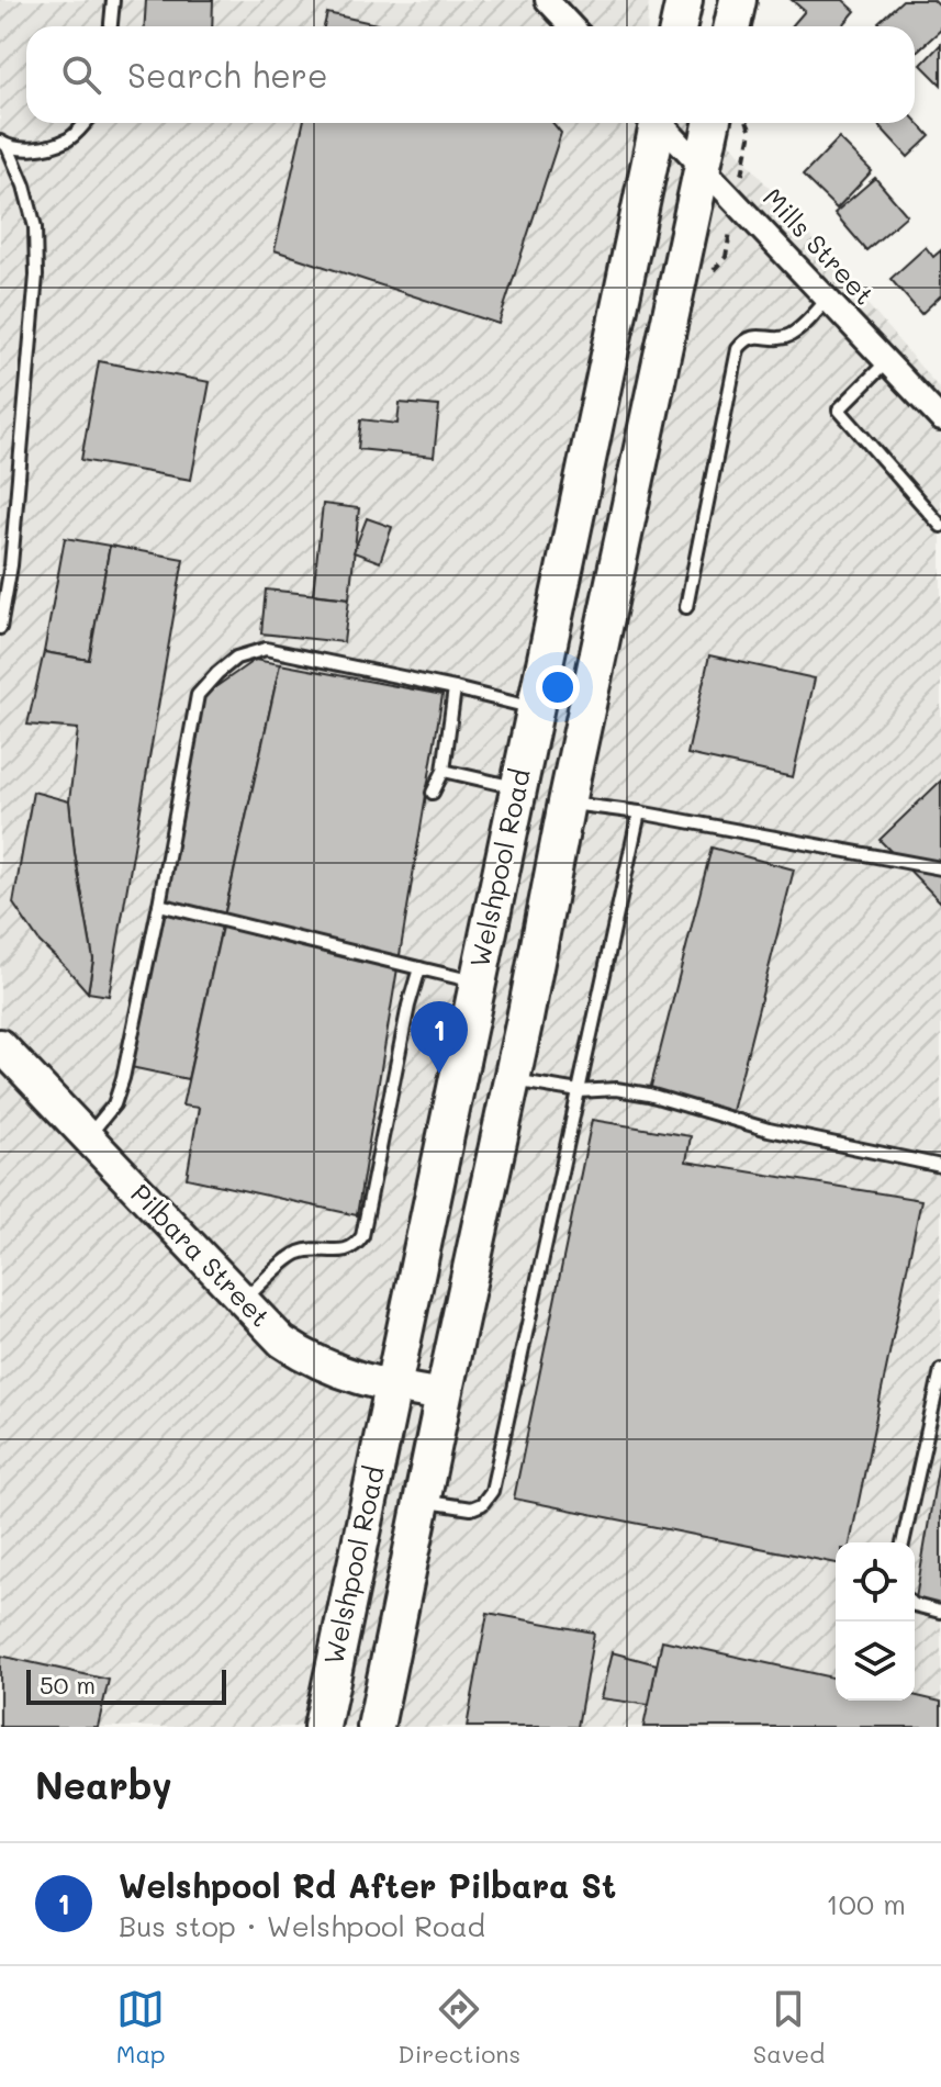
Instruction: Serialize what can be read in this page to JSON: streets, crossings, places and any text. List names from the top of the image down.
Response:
{
  "streets": {
    "main road": ["Welshpool Road", "Pilbara Street"],
    "street": ["Mills Street"]
  },
  "crossings": [
    ["Mills Street", "Welshpool Road"],
    ["Welshpool Road", "Pilbara Street"]
  ],
  "scale_bar": "50 m",
  "page": {
    "search": "Search here",
    "pins": "1",
    "scale": "50 m",
    "heading": "Nearby",
    "list": [
      {
        "mark": "1",
        "name": "Welshpool Rd After Pilbara St",
        "note": "Bus stop · Welshpool Road",
        "value": "100 m"
      }
    ],
    "nav": ["Map", "Directions", "Saved"]
  }
}
